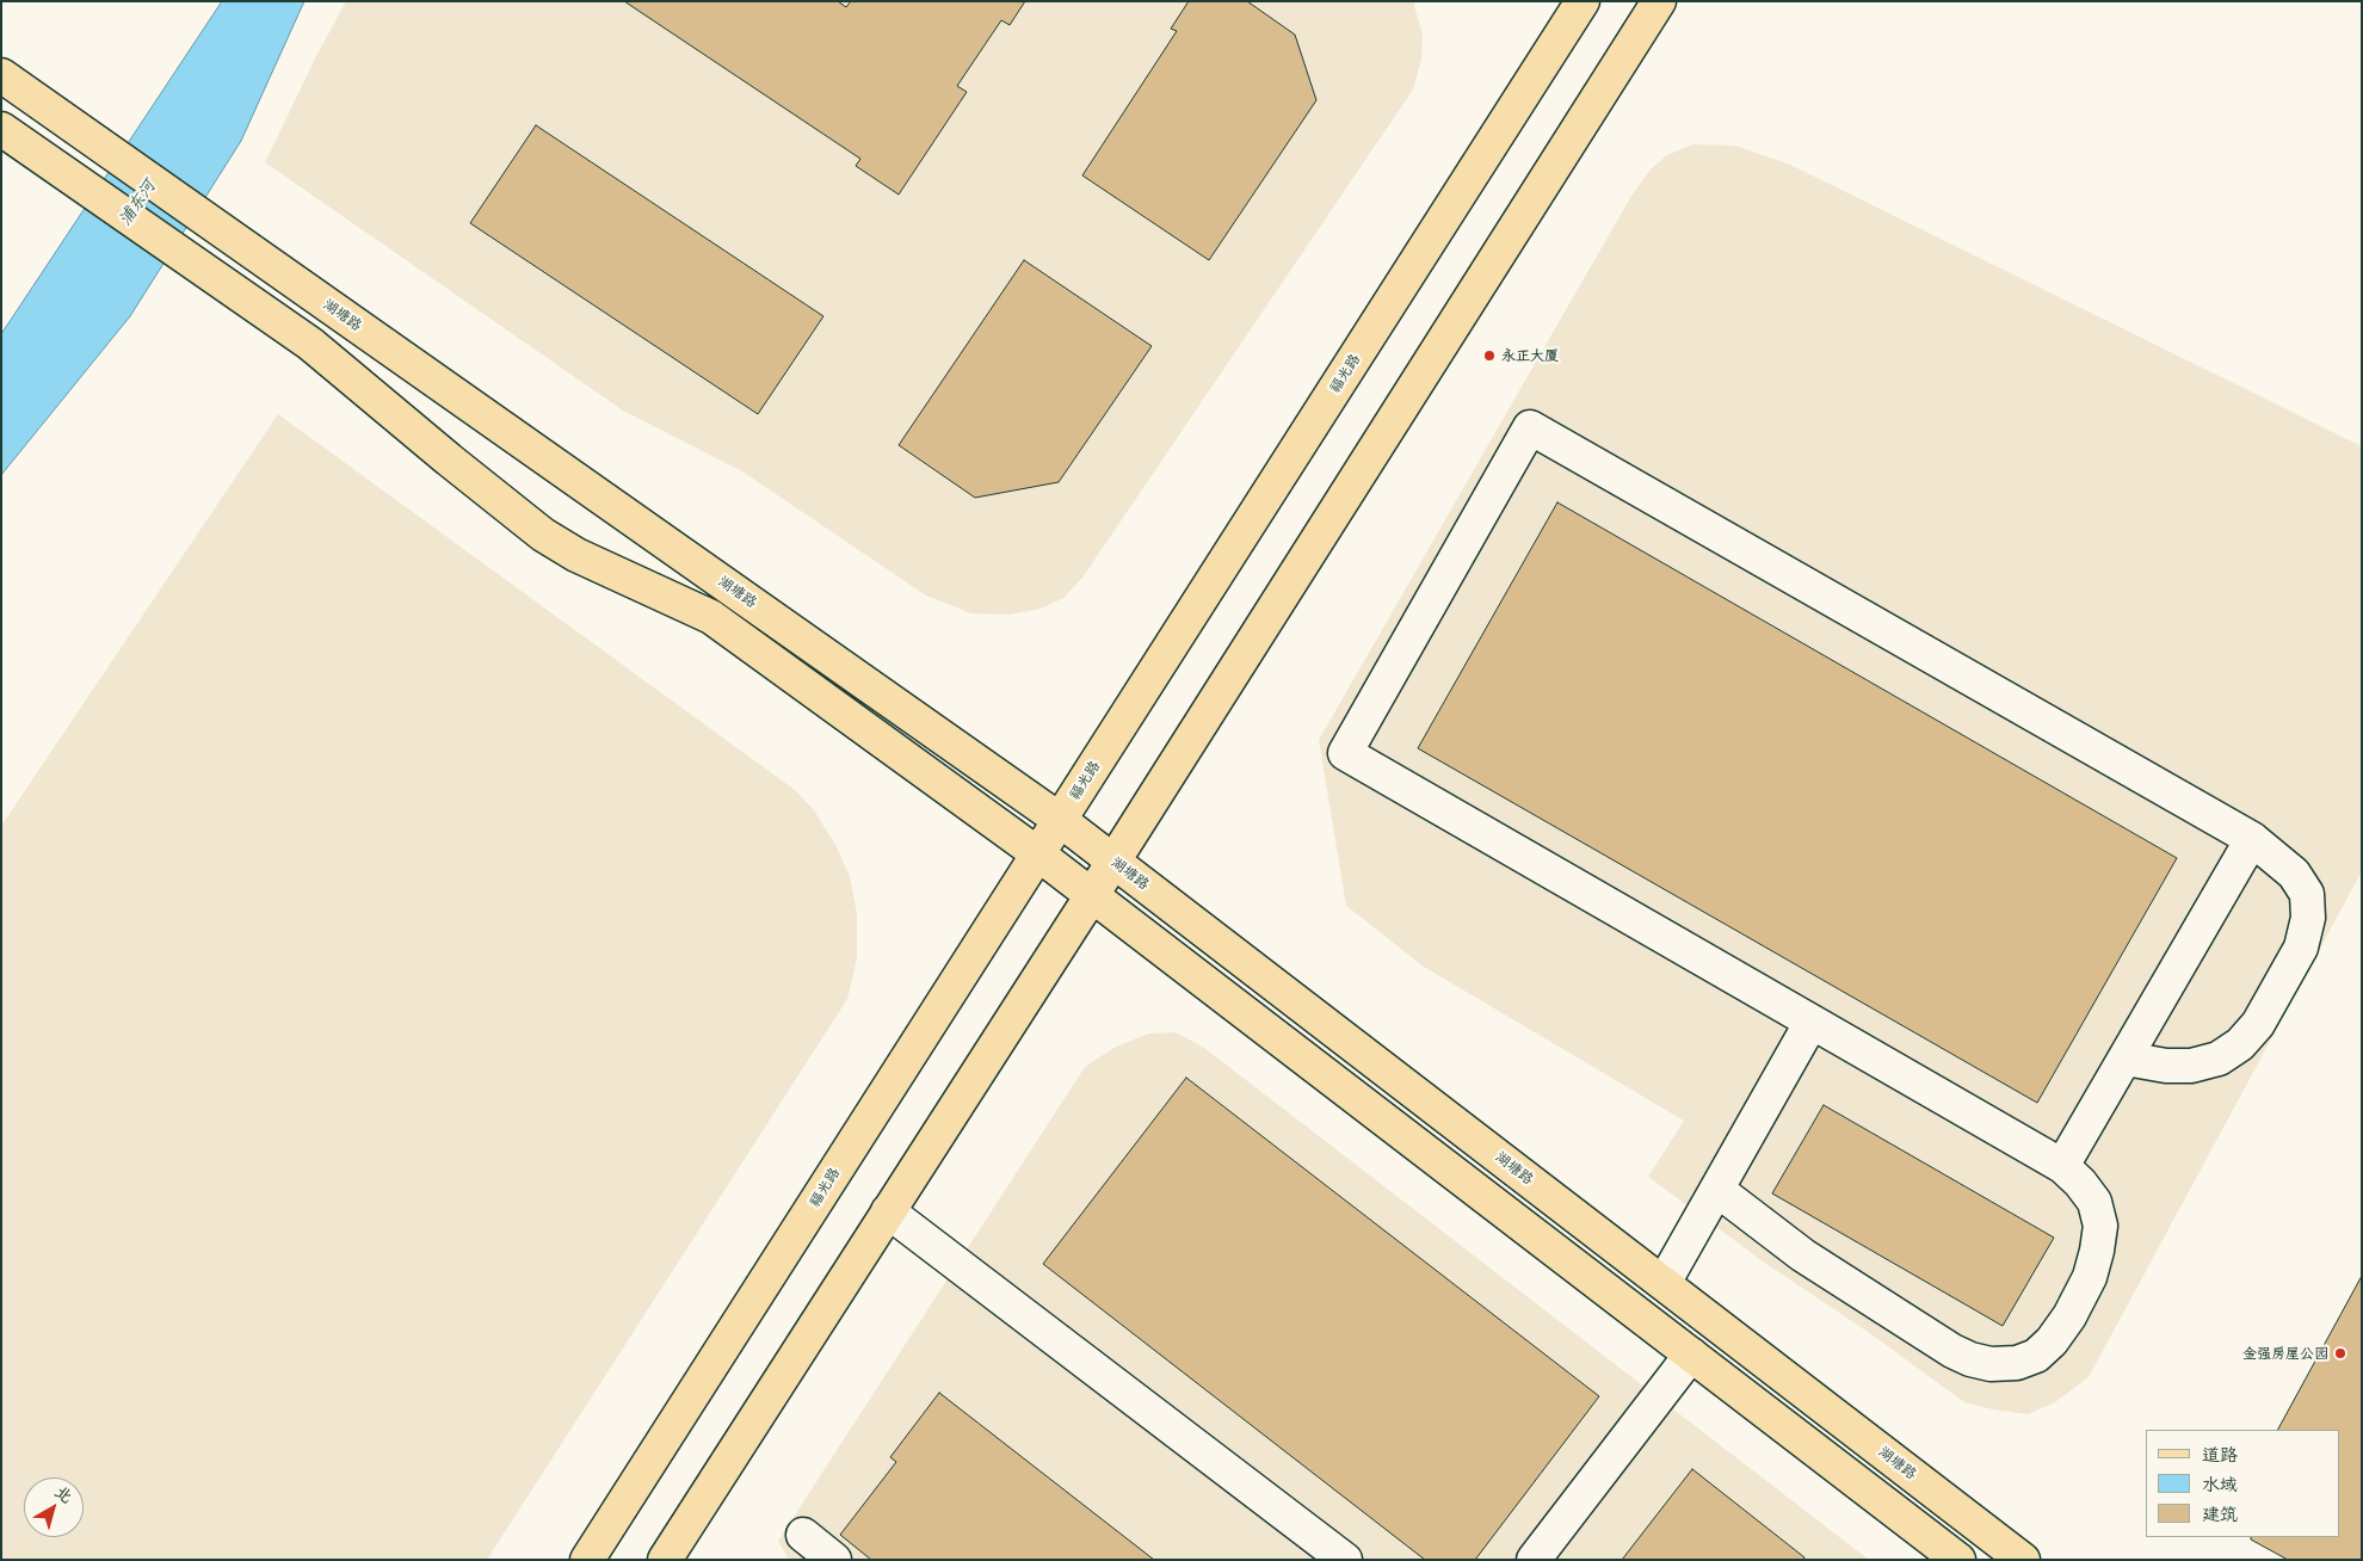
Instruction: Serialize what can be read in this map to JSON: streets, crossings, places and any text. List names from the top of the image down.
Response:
{
  "streets": {
    "main road": ["湖塘路", "福光路"]
  },
  "crossings": [
    ["湖塘路", "福光路"]
  ],
  "water": ["浦东河"],
  "places": ["永正大厦", "金强房屋公园"],
  "legend": ["道路", "水域", "建筑"],
  "north": "top right"
}
